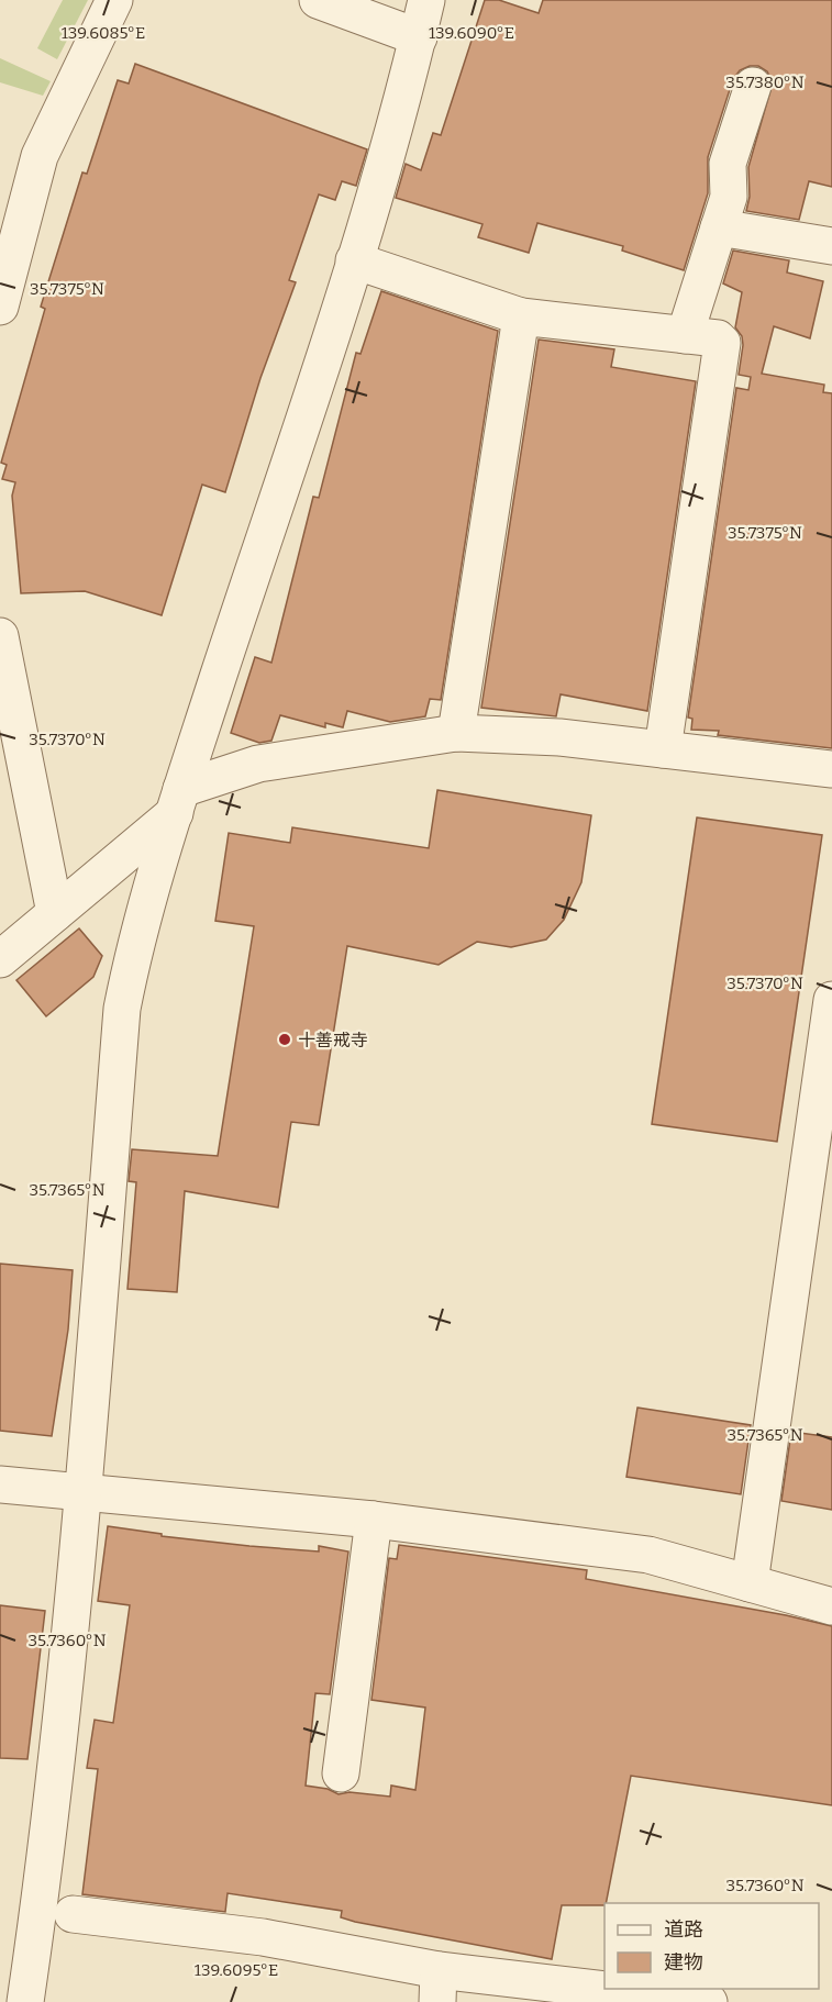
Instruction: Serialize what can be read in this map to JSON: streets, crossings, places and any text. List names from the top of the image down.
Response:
{
  "places": ["十善戒寺"],
  "legend": ["道路", "建物"],
  "coordinates": [
    "139.6085°E",
    "139.6090°E",
    "35.7380°N",
    "35.7375°N",
    "35.7370°N",
    "35.7365°N",
    "35.7360°N",
    "139.6095°E"
  ]
}
